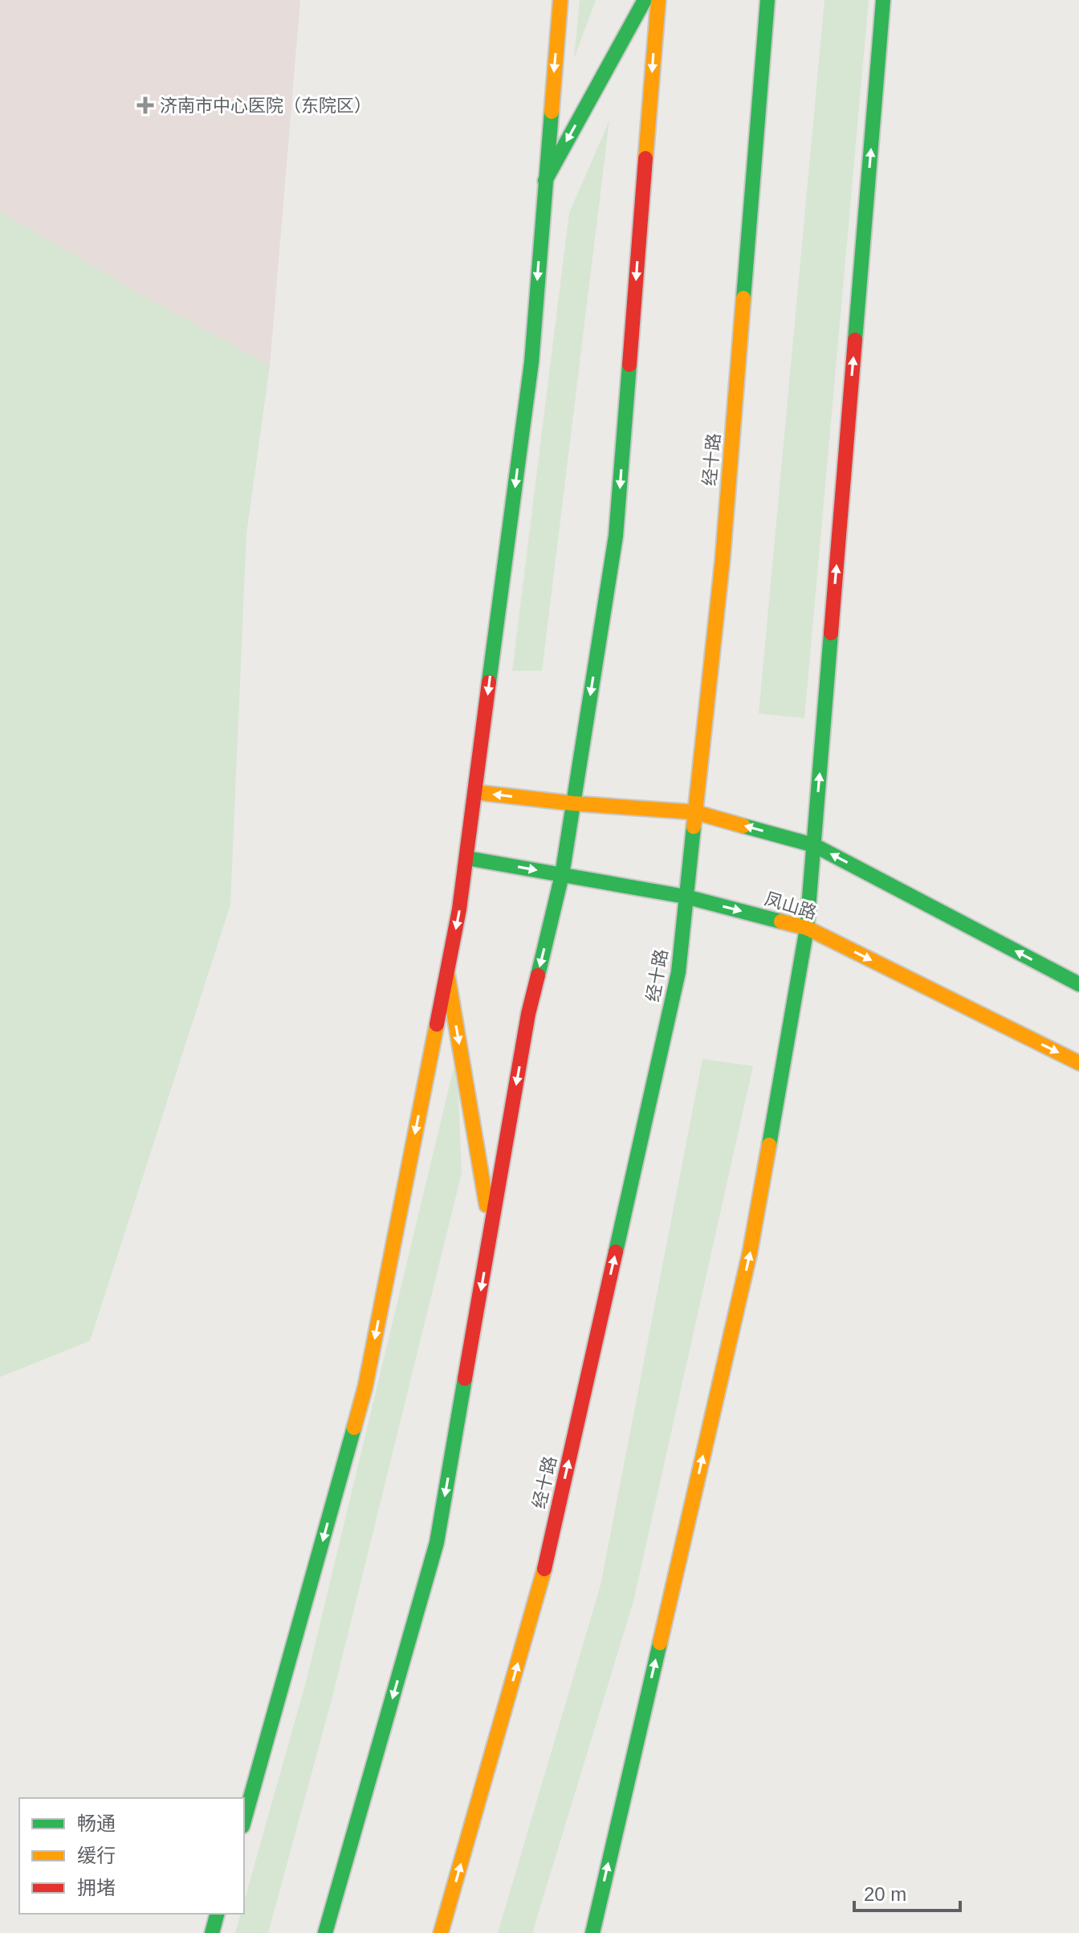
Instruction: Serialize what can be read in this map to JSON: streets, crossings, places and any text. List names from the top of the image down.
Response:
{
  "streets": {
    "main road": ["经十路", "凤山路"]
  },
  "crossings": [
    ["经十路", "凤山路"]
  ],
  "places": {
    "health": ["济南市中心医院（东院区）"]
  },
  "legend": ["畅通", "缓行", "拥堵"],
  "scale_bar": "20 m"
}
